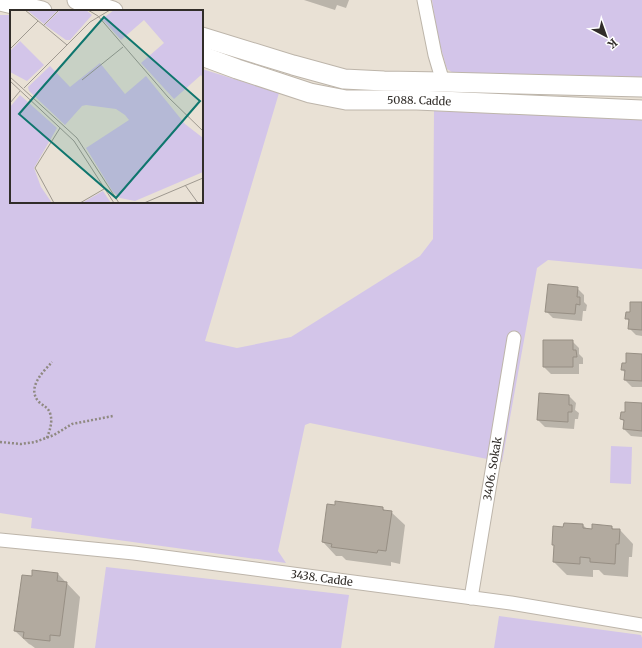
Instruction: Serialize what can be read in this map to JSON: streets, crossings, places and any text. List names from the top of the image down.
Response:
{
  "streets": {
    "street": ["5088. Cadde", "3406. Sokak", "3438. Cadde"]
  },
  "crossings": [
    ["3406. Sokak", "3438. Cadde"]
  ],
  "north": "bottom right"
}
